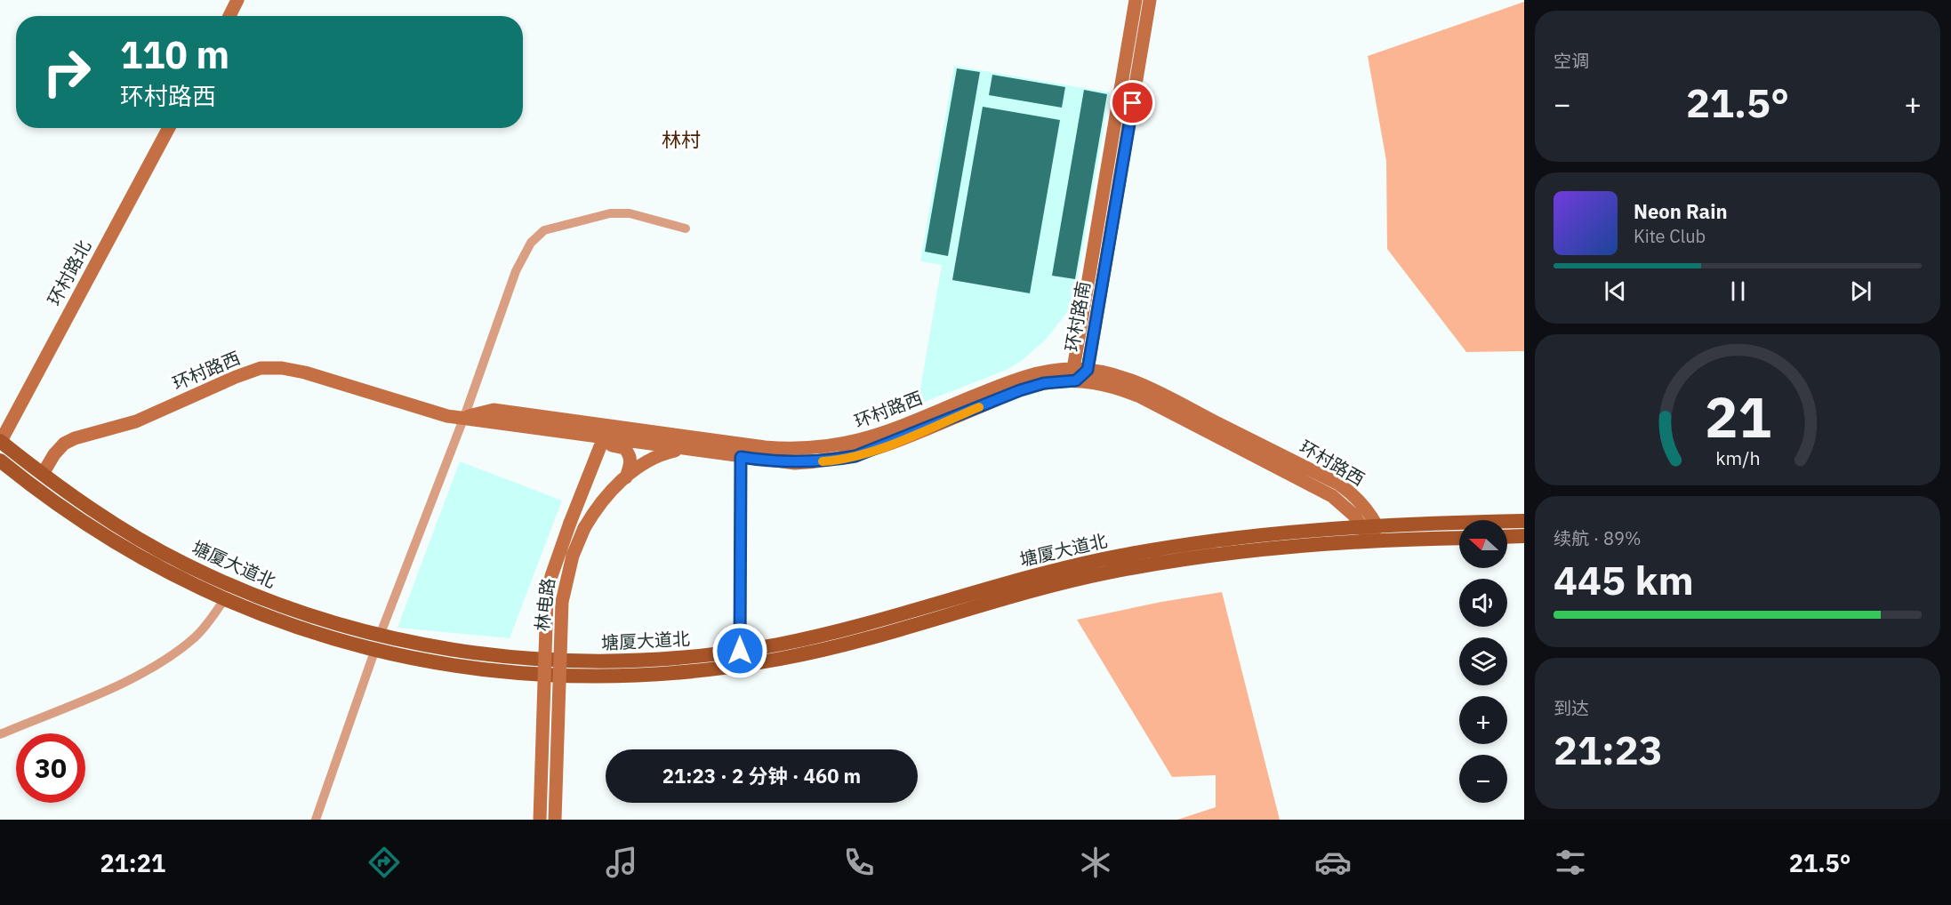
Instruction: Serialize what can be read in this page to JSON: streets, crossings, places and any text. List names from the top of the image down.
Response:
{
  "streets": {
    "main road": [
      "环村路北",
      "环村路南",
      "环村路西",
      "塘厦大道北",
      "林电路"
    ]
  },
  "crossings": [
    ["环村路北", "塘厦大道北"],
    ["环村路南", "环村路西"],
    ["环村路西", "塘厦大道北"],
    ["环村路西", "林电路"]
  ],
  "districts": ["林村"],
  "north": "left",
  "page": {
    "tile": [
      "空调",
      ["续航 · 89%", "445 km"],
      ["到达", "21:23"]
    ],
    "turn": ["110 m", "环村路西"],
    "heat": ["−", "21.5°", "+"],
    "song": ["Neon Rain", "Kite Club"],
    "map_buttons": ["+", "−"],
    "limit": "30",
    "trip": "21:23 · 2 分钟 · 460 m",
    "tabs": ["21:21", "21.5°"],
    "gauge": ["21", "km/h"]
  }
}
